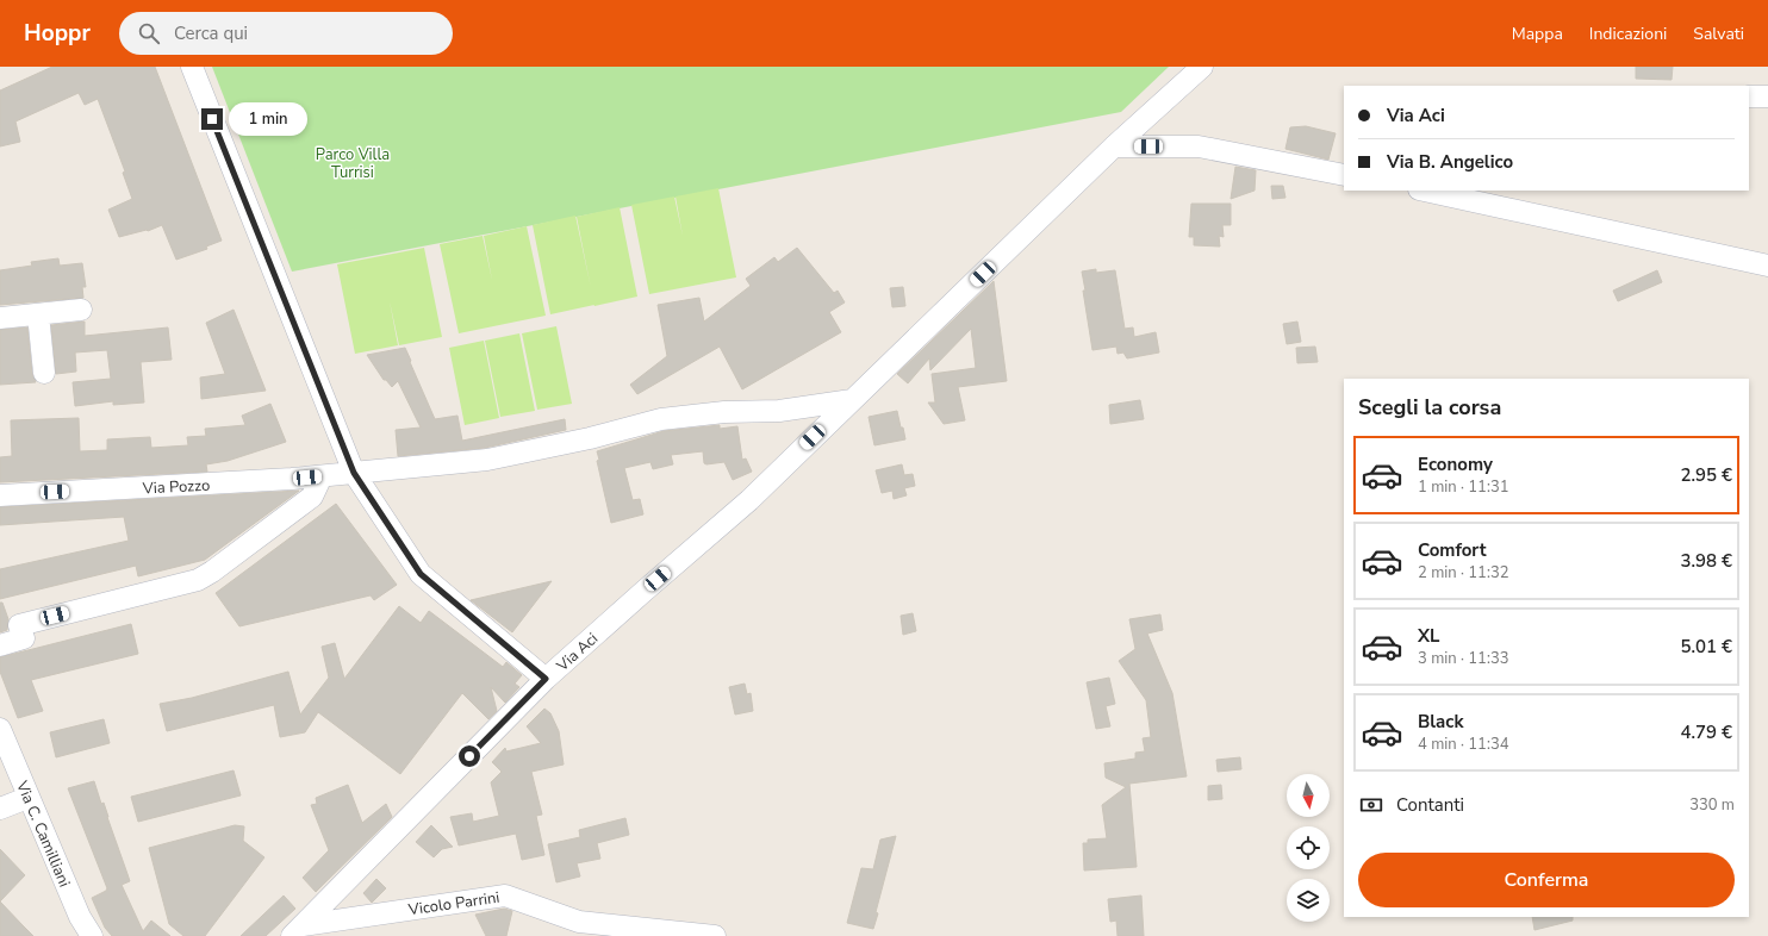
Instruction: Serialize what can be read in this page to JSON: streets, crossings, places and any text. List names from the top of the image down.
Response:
{
  "streets": {
    "street": [
      "Via Pozzo",
      "Via Aci",
      "Via C. Camilliani",
      "Vicolo Parrini"
    ]
  },
  "crossings": [
    ["Via Pozzo", "Via Aci"],
    ["Via Aci", "Vicolo Parrini"]
  ],
  "parks": ["Parco Villa Turrisi"],
  "north": "bottom",
  "page": {
    "header": "Hoppr",
    "search": "Cerca qui",
    "nav": ["Mappa", "Indicazioni", "Salvati"],
    "banner": ["Via Aci", "Via B. Angelico"],
    "bubble": "1 min",
    "heading": "Scegli la corsa",
    "list": [
      {
        "name": "Economy",
        "note": "1 min · 11:31",
        "value": "2.95 €"
      },
      {
        "name": "Comfort",
        "note": "2 min · 11:32",
        "value": "3.98 €"
      },
      {
        "name": "XL",
        "note": "3 min · 11:33",
        "value": "5.01 €"
      },
      {
        "name": "Black",
        "note": "4 min · 11:34",
        "value": "4.79 €"
      }
    ],
    "pay": ["Contanti", "330 m"],
    "buttons": "Conferma"
  }
}
